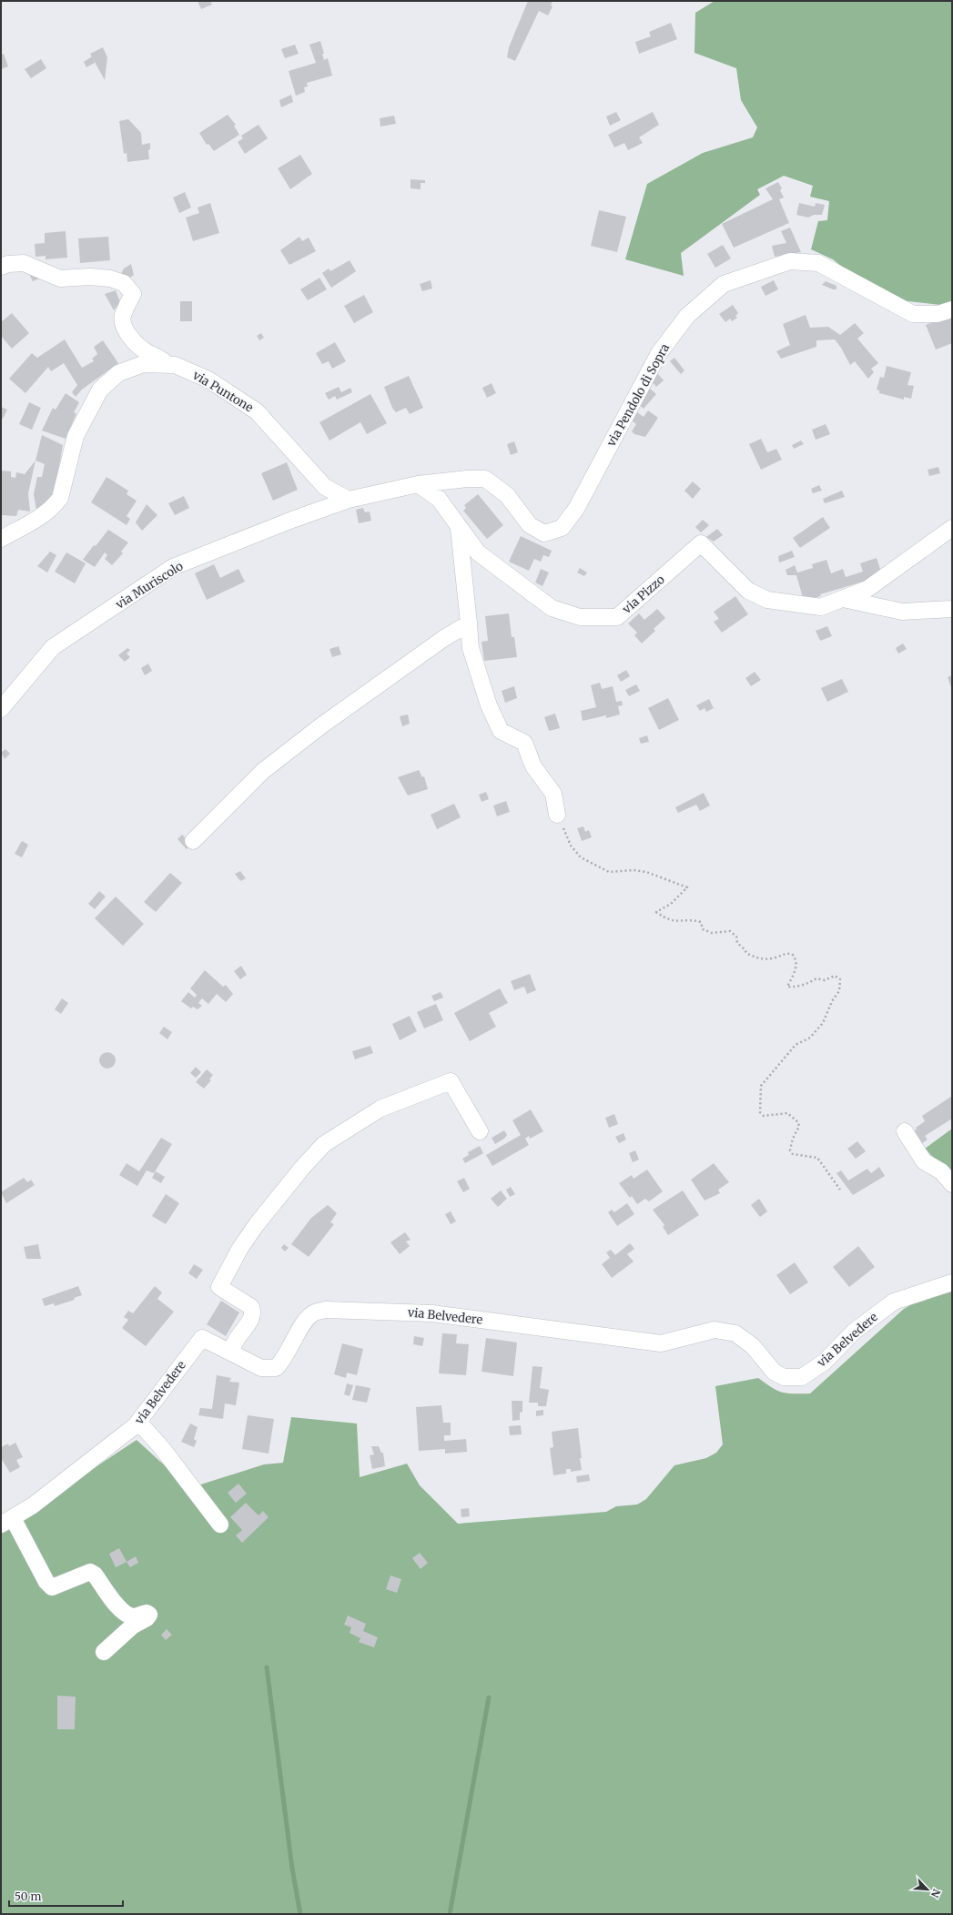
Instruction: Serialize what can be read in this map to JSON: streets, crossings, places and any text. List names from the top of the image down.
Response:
{
  "streets": {
    "street": [
      "via Puntone",
      "via Pendolo di Sopra",
      "via Muriscolo",
      "via Pizzo",
      "via Belvedere"
    ]
  },
  "crossings": [
    ["via Puntone", "via Muriscolo"],
    ["via Pendolo di Sopra", "via Pizzo"]
  ],
  "scale_bar": "50 m",
  "north": "bottom right"
}
